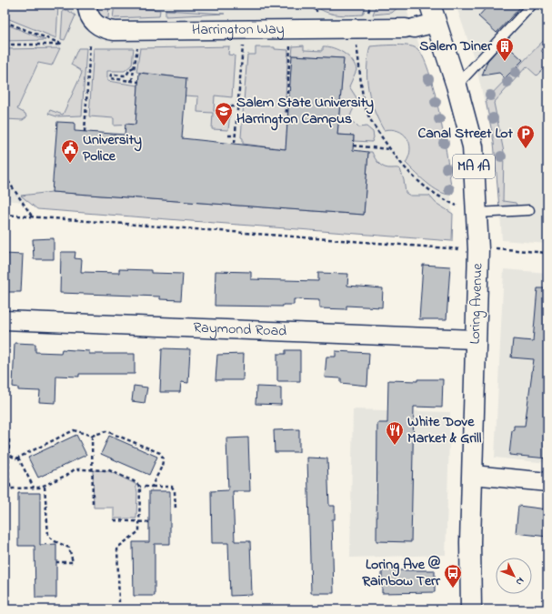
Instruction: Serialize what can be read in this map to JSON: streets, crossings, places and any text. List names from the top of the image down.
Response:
{
  "streets": {
    "highway": ["MA 1A", "Loring Avenue"],
    "street": ["Harrington Way", "Raymond Road"]
  },
  "crossings": [
    ["Harrington Way", "Loring Avenue"],
    ["Loring Avenue", "Raymond Road"]
  ],
  "places": {
    "building": ["Salem Diner"],
    "school or university": ["Salem State University Harrington Campus"],
    "parking": ["Canal Street Lot"],
    "public building": ["University Police"],
    "restaurant": ["White Dove Market & Grill"],
    "bus stop": ["Loring Ave @ Rainbow Terr"]
  },
  "north": "bottom right"
}
